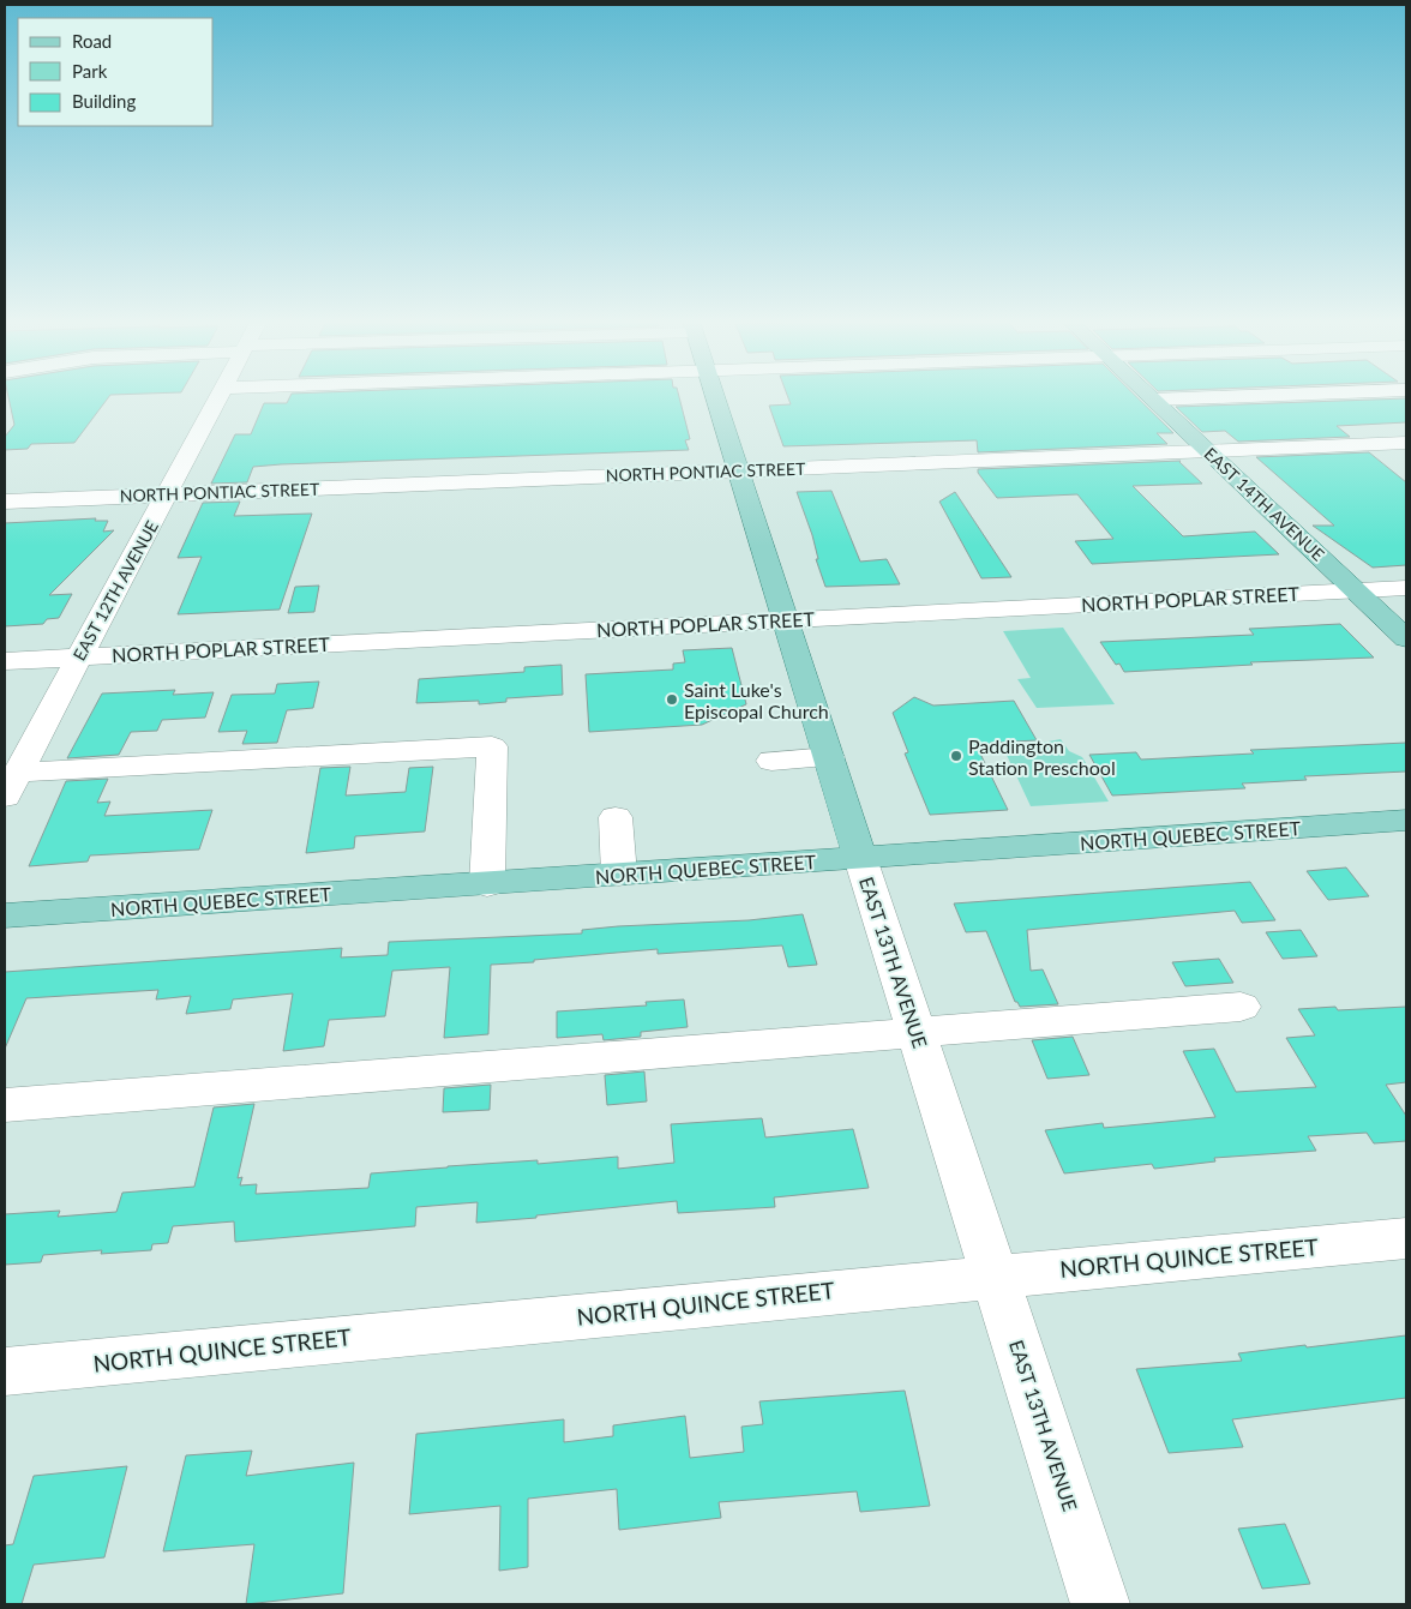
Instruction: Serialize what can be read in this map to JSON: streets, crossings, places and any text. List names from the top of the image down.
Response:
{
  "streets": {
    "main road": ["EAST 14TH AVENUE", "NORTH QUEBEC STREET", "EAST 13TH AVENUE"],
    "street": [
      "NORTH PONTIAC STREET",
      "EAST 12TH AVENUE",
      "NORTH POPLAR STREET",
      "NORTH QUINCE STREET"
    ]
  },
  "crossings": [
    ["NORTH PONTIAC STREET", "EAST 14TH AVENUE"],
    ["NORTH PONTIAC STREET", "EAST 12TH AVENUE"],
    ["NORTH PONTIAC STREET", "EAST 13TH AVENUE"],
    ["EAST 14TH AVENUE", "NORTH POPLAR STREET"],
    ["EAST 12TH AVENUE", "NORTH POPLAR STREET"],
    ["NORTH POPLAR STREET", "EAST 13TH AVENUE"],
    ["NORTH QUEBEC STREET", "EAST 13TH AVENUE"],
    ["EAST 13TH AVENUE", "NORTH QUINCE STREET"]
  ],
  "places": ["Saint Luke's Episcopal Church", "Paddington Station Preschool"],
  "legend": ["Road", "Park", "Building"]
}
